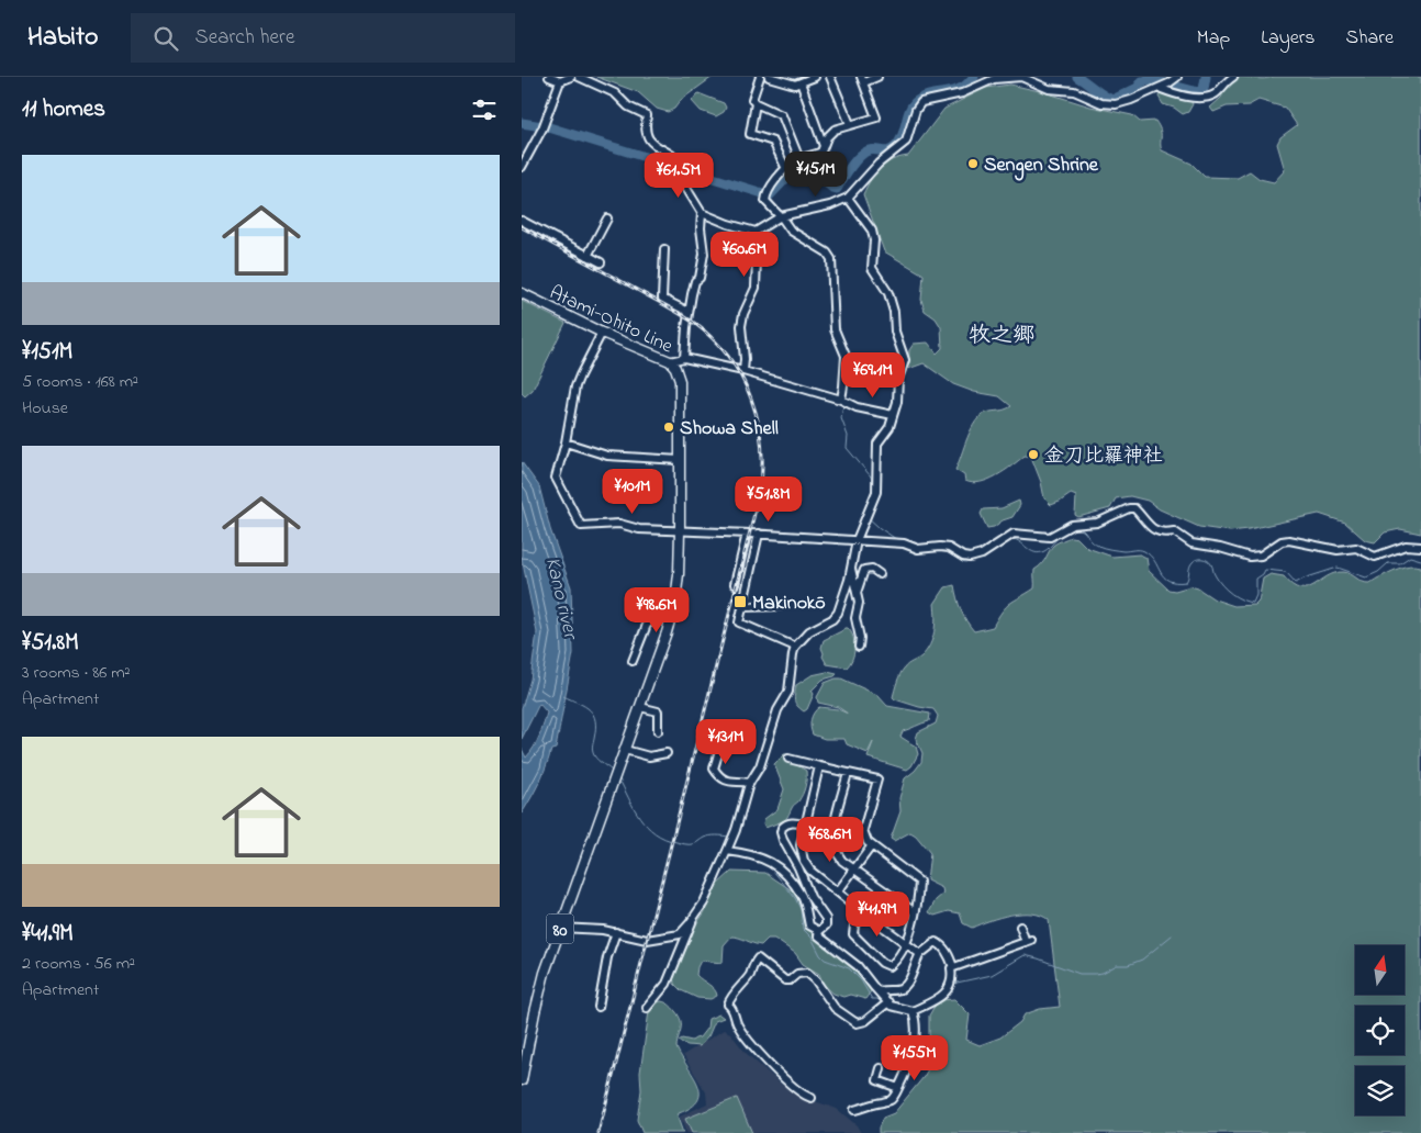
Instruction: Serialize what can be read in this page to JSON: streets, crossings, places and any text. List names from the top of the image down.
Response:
{
  "streets": {
    "main road": ["Atami-Ohito Line", "80"]
  },
  "crossings": [
    ["Atami-Ohito Line", "80"]
  ],
  "districts": ["牧之郷"],
  "water": ["Kano river"],
  "places": {
    "other": ["Sengen Shrine", "Showa Shell", "金刀比羅神社"],
    "transit": ["Makinokō"]
  },
  "north": "top",
  "page": {
    "header": "Habito",
    "search": "Search here",
    "nav": ["Map", "Layers", "Share"],
    "heading": "11 homes",
    "list": [
      {
        "name": "¥151M",
        "note": "5 rooms · 168 m² · House"
      },
      {
        "name": "¥51.8M",
        "note": "3 rooms · 86 m² · Apartment"
      },
      {
        "name": "¥41.9M",
        "note": "2 rooms · 56 m² · Apartment"
      }
    ],
    "price": [
      "¥151M",
      "¥61.5M",
      "¥60.6M",
      "¥69.1M",
      "¥101M",
      "¥51.8M",
      "¥98.6M",
      "¥131M",
      "¥68.6M",
      "¥41.9M",
      "¥155M"
    ]
  }
}
